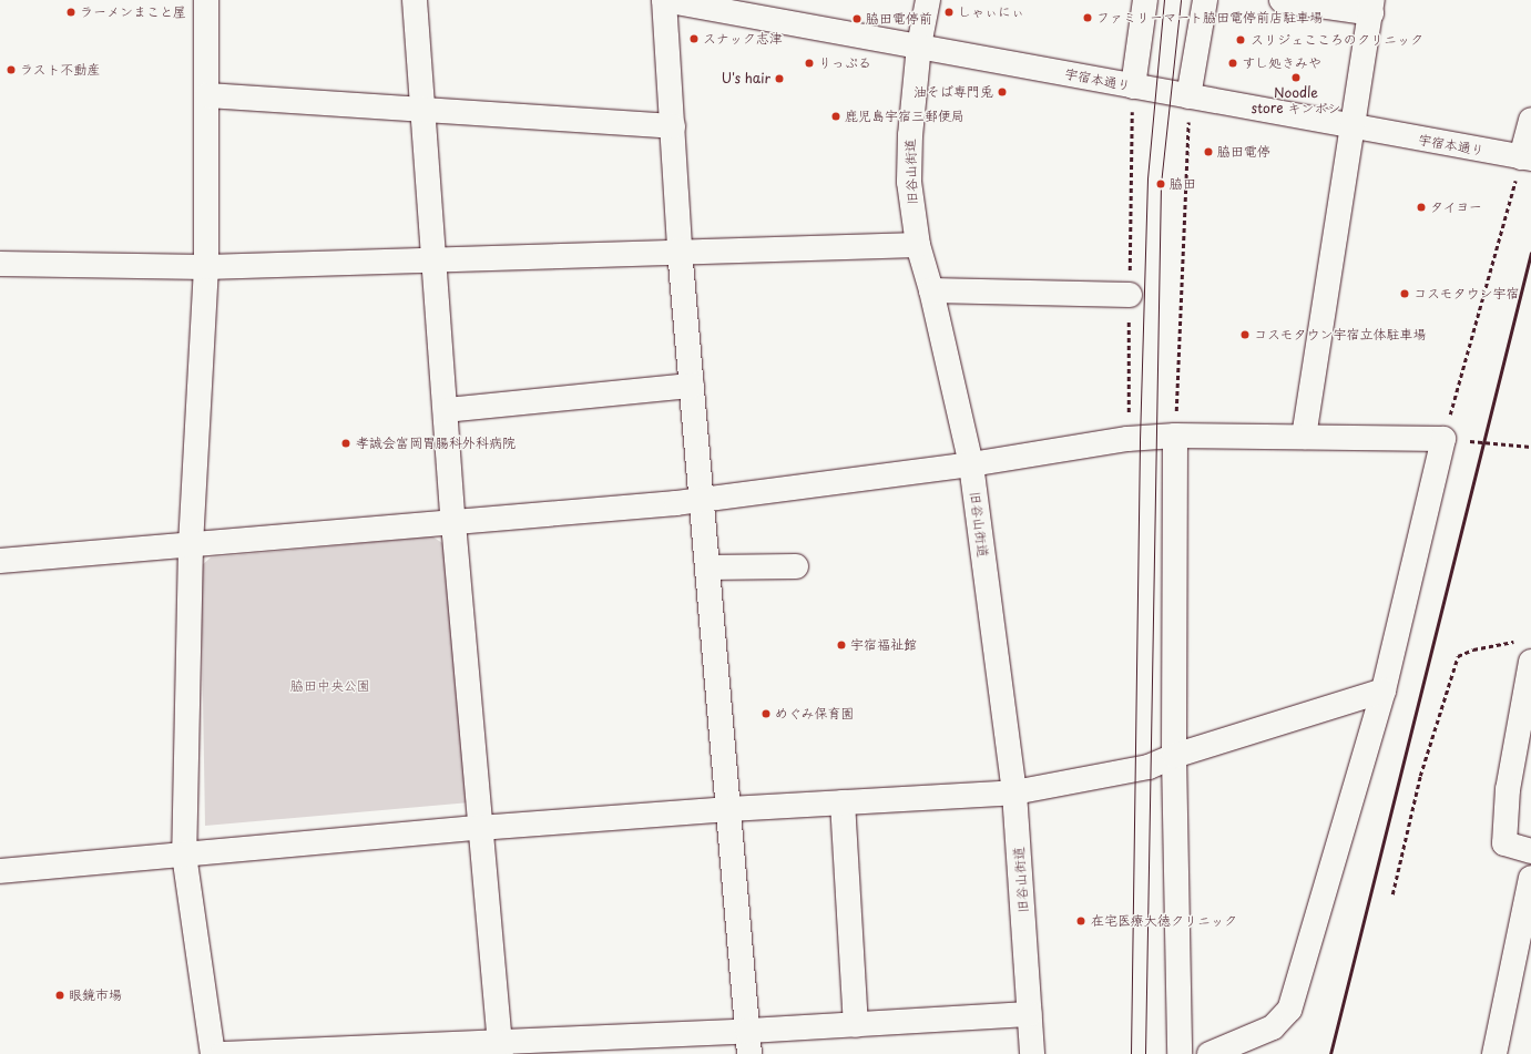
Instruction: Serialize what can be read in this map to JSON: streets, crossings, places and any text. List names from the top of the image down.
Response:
{
  "streets": {
    "street": ["宇宿本通り", "旧谷山街道"]
  },
  "crossings": [
    ["宇宿本通り", "旧谷山街道"]
  ],
  "parks": ["脇田中央公園"],
  "places": [
    "ラーメンまこと屋",
    "しゃぃにぃ",
    "ファミリーマート脇田電停前店駐車場",
    "脇田電停前",
    "スナック志津",
    "スリジェこころのクリニック",
    "りっぷる",
    "すし処きみや",
    "ラスト不動産",
    "Noodle store キンボシ",
    "U's hair",
    "油そば専門兎",
    "鹿児島宇宿三郵便局",
    "脇田電停",
    "脇田",
    "タイヨー",
    "コスモタウン宇宿",
    "コスモタウン宇宿立体駐車場",
    "孝誠会富岡胃腸科外科病院",
    "宇宿福祉館",
    "めぐみ保育園",
    "在宅医療大徳クリニック",
    "眼鏡市場"
  ]
}
